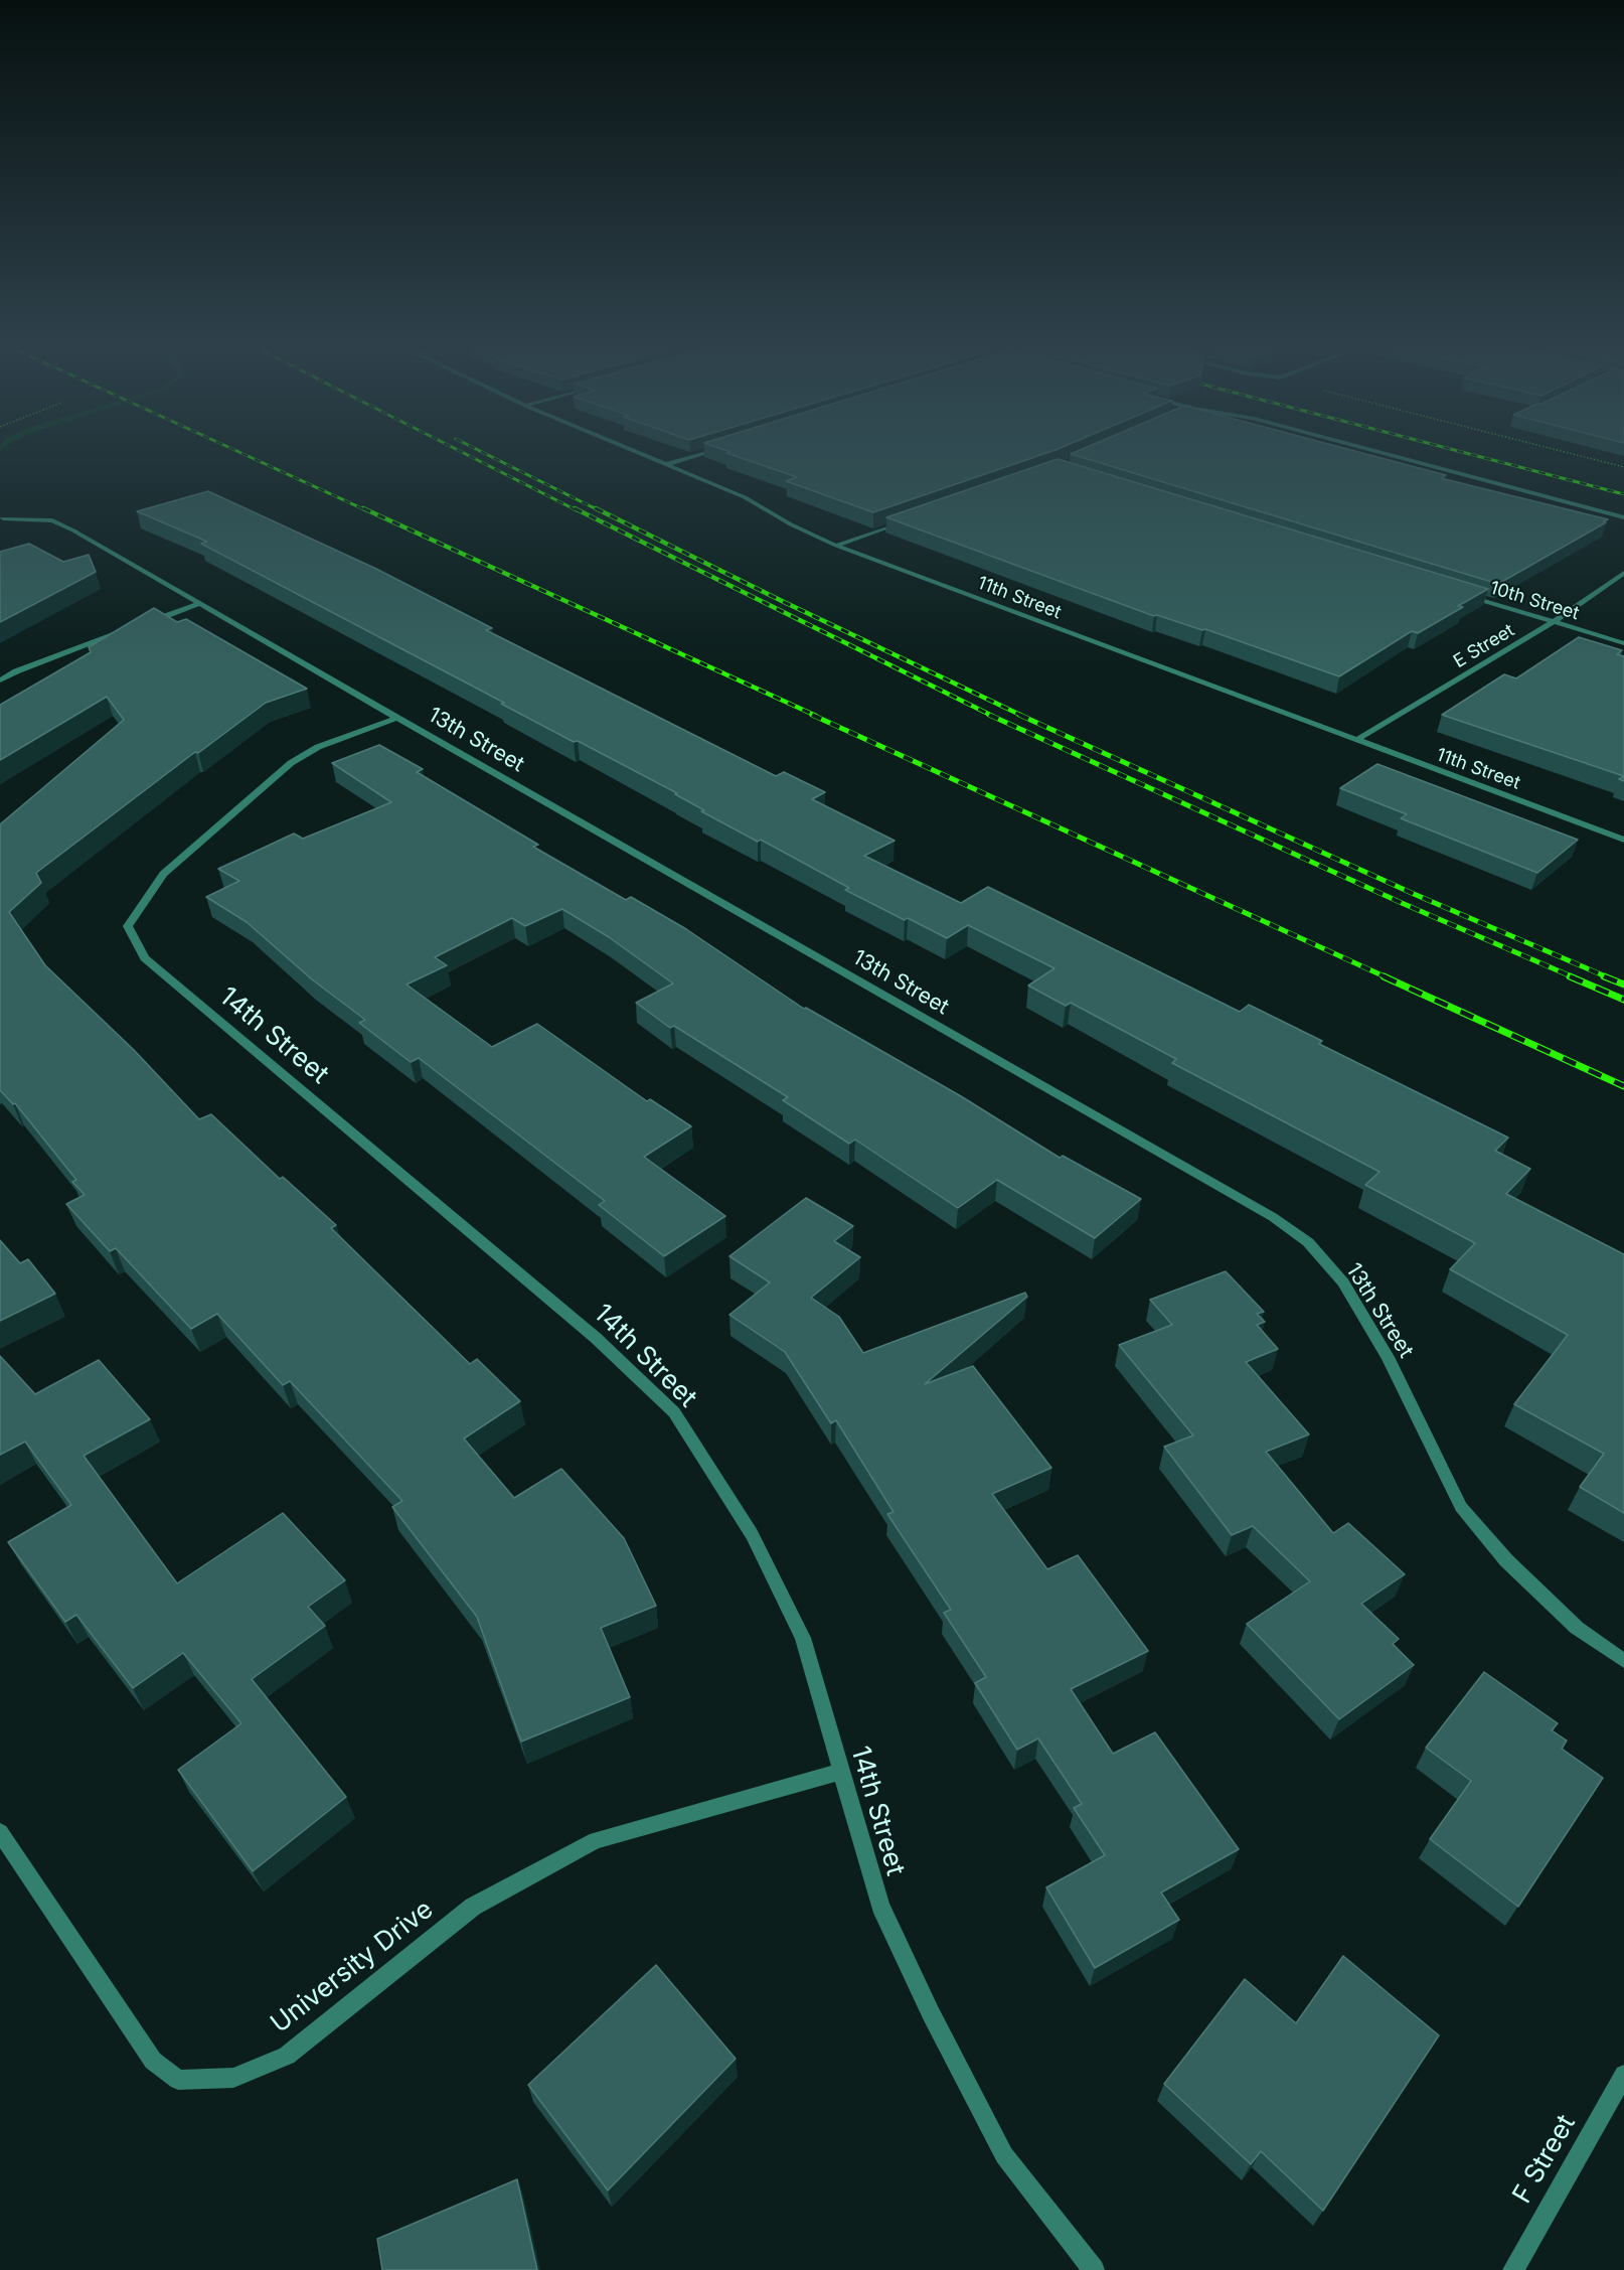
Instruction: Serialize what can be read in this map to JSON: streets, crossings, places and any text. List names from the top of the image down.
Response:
{
  "streets": {
    "street": [
      "11th Street",
      "10th Street",
      "E Street",
      "13th Street",
      "14th Street",
      "University Drive",
      "F Street"
    ]
  },
  "crossings": [
    ["11th Street", "E Street"],
    ["10th Street", "E Street"],
    ["13th Street", "14th Street"],
    ["14th Street", "University Drive"]
  ]
}
